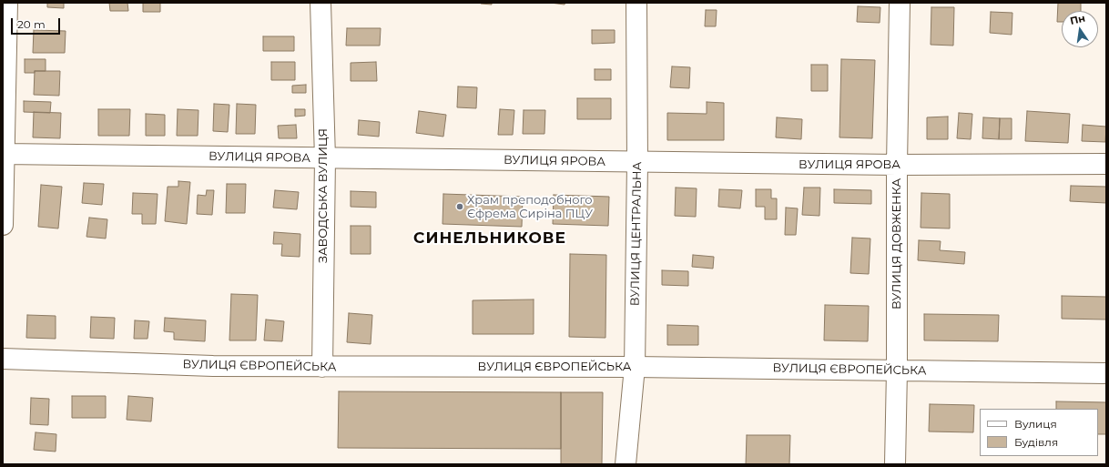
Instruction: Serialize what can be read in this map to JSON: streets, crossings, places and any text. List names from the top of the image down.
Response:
{
  "streets": {
    "street": [
      "ВУЛИЦЯ ЯРОВА",
      "ЗАВОДСЬКА ВУЛИЦЯ",
      "ВУЛИЦЯ ЦЕНТРАЛЬНА",
      "ВУЛИЦЯ ДОВЖЕНКА",
      "ВУЛИЦЯ ЄВРОПЕЙСЬКА"
    ]
  },
  "crossings": [
    ["ВУЛИЦЯ ЯРОВА", "ЗАВОДСЬКА ВУЛИЦЯ"],
    ["ВУЛИЦЯ ЯРОВА", "ВУЛИЦЯ ЦЕНТРАЛЬНА"],
    ["ВУЛИЦЯ ЯРОВА", "ВУЛИЦЯ ДОВЖЕНКА"],
    ["ЗАВОДСЬКА ВУЛИЦЯ", "ВУЛИЦЯ ЄВРОПЕЙСЬКА"],
    ["ВУЛИЦЯ ЦЕНТРАЛЬНА", "ВУЛИЦЯ ЄВРОПЕЙСЬКА"],
    ["ВУЛИЦЯ ДОВЖЕНКА", "ВУЛИЦЯ ЄВРОПЕЙСЬКА"]
  ],
  "districts": ["СИНЕЛЬНИКОВЕ"],
  "places": ["Храм преподобного Єфрема Сиріна ПЦУ"],
  "legend": ["Вулиця", "Будівля"],
  "scale_bar": "20 m",
  "north": "top"
}
